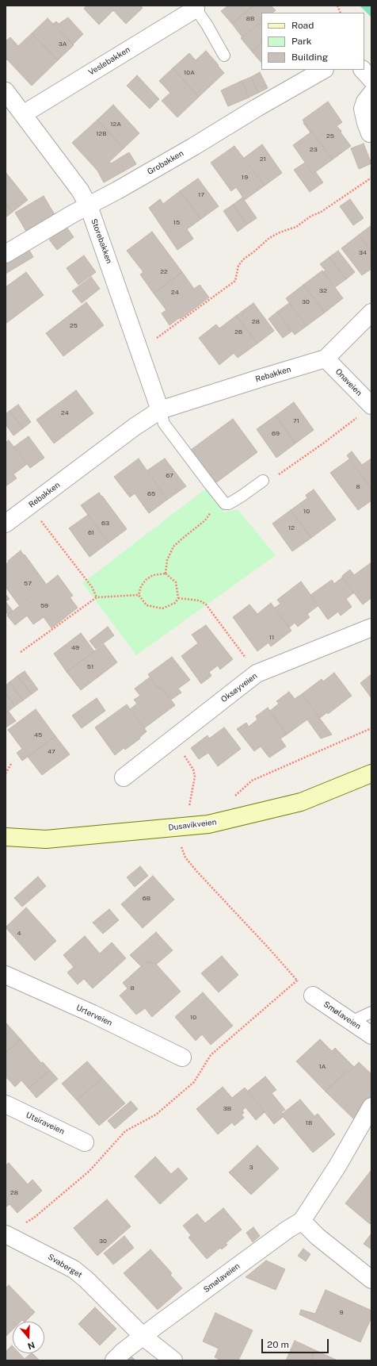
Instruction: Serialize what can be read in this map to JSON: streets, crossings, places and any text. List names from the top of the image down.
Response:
{
  "streets": {
    "main road": ["Dusavikveien"],
    "street": [
      "Veslebakken",
      "Grobakken",
      "Storebakken",
      "Rebakken",
      "Onaveien",
      "Oksøyveien",
      "Urterveien",
      "Smølaveien",
      "Utsiraveien",
      "Svaberget"
    ]
  },
  "crossings": [
    ["Veslebakken", "Storebakken"],
    ["Grobakken", "Storebakken"],
    ["Storebakken", "Rebakken"],
    ["Rebakken", "Onaveien"],
    ["Smølaveien", "Svaberget"]
  ],
  "house_numbers": [
    "8B",
    "3A",
    "10A",
    "12A",
    "12B",
    "25",
    "23",
    "21",
    "19",
    "17",
    "15",
    "34",
    "22",
    "32",
    "24",
    "30",
    "28",
    "25",
    "26",
    "24",
    "71",
    "69",
    "67",
    "8",
    "65",
    "10",
    "63",
    "12",
    "61",
    "57",
    "59",
    "11",
    "49",
    "51",
    "45",
    "47",
    "6B",
    "4",
    "8",
    "10",
    "1A",
    "3B",
    "1B",
    "3",
    "28",
    "30",
    "9"
  ],
  "legend": ["Road", "Park", "Building"],
  "scale_bar": "20 m",
  "north": "bottom"
}
